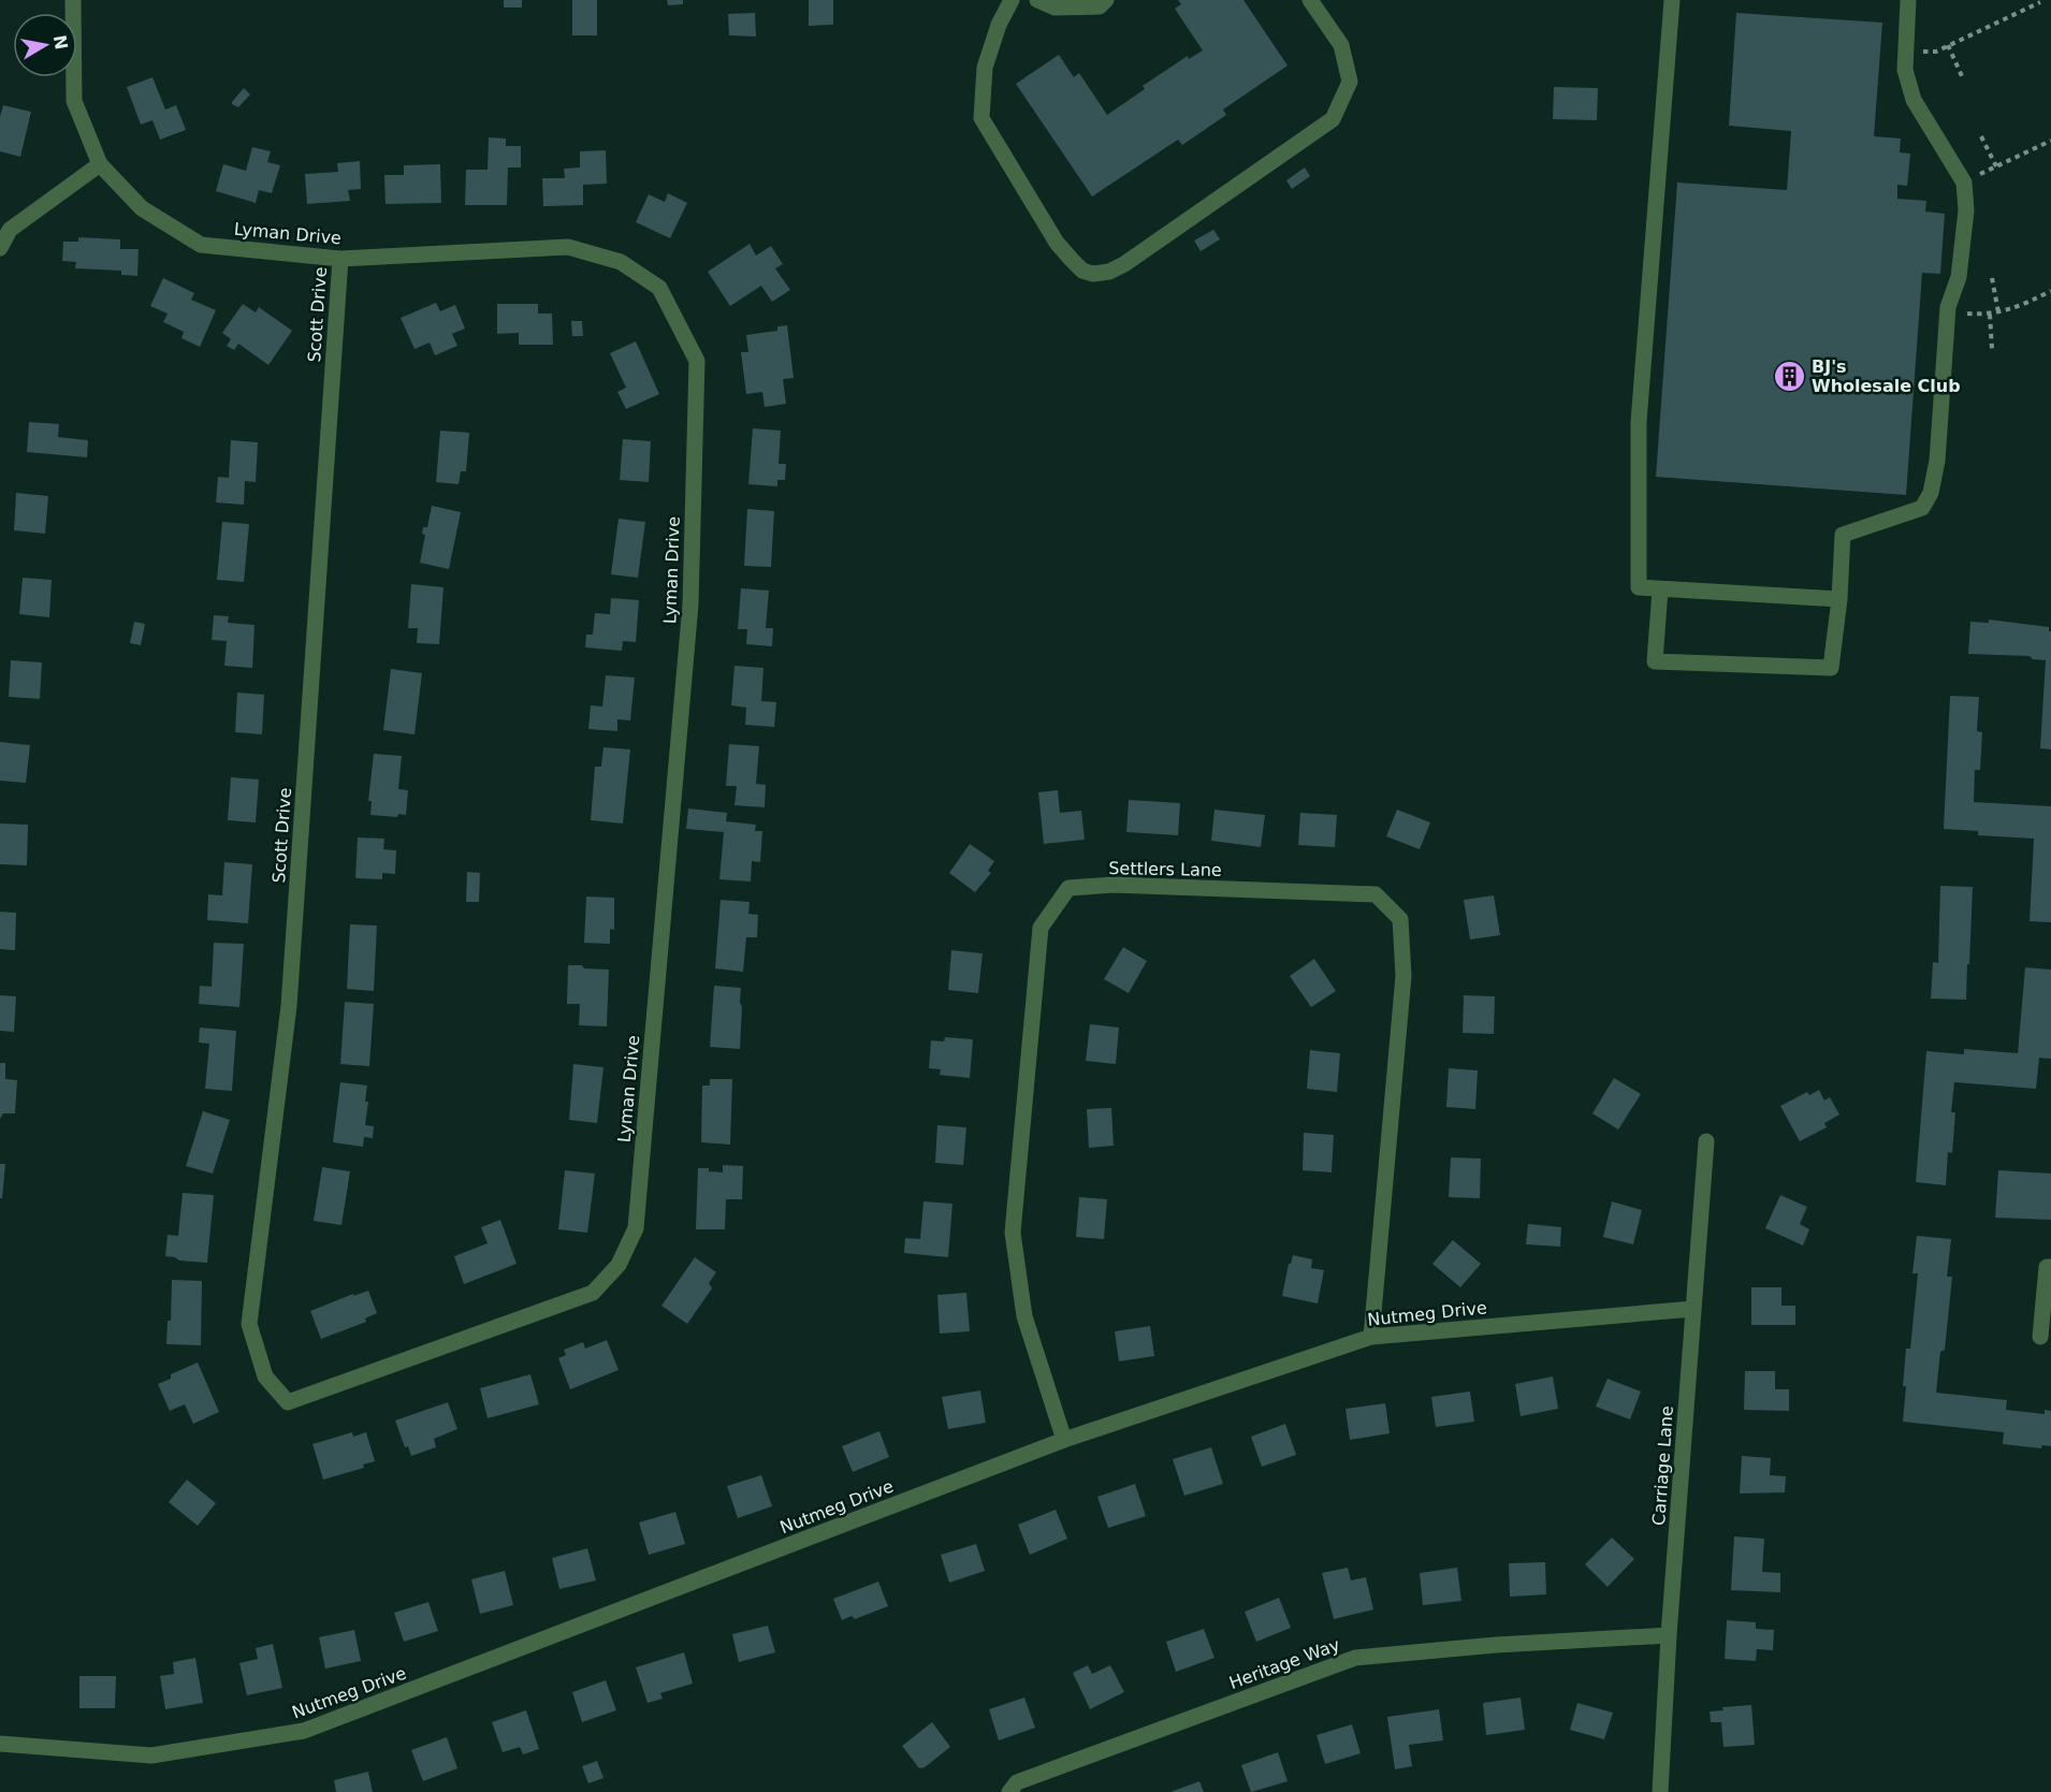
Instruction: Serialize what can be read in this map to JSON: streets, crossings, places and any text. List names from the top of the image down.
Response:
{
  "streets": {
    "street": [
      "Lyman Drive",
      "Scott Drive",
      "Settlers Lane",
      "Nutmeg Drive",
      "Carriage Lane",
      "Heritage Way"
    ]
  },
  "crossings": [
    ["Lyman Drive", "Scott Drive"],
    ["Settlers Lane", "Nutmeg Drive"],
    ["Nutmeg Drive", "Carriage Lane"],
    ["Carriage Lane", "Heritage Way"]
  ],
  "places": {
    "building": ["BJ's Wholesale Club"]
  },
  "north": "right"
}
